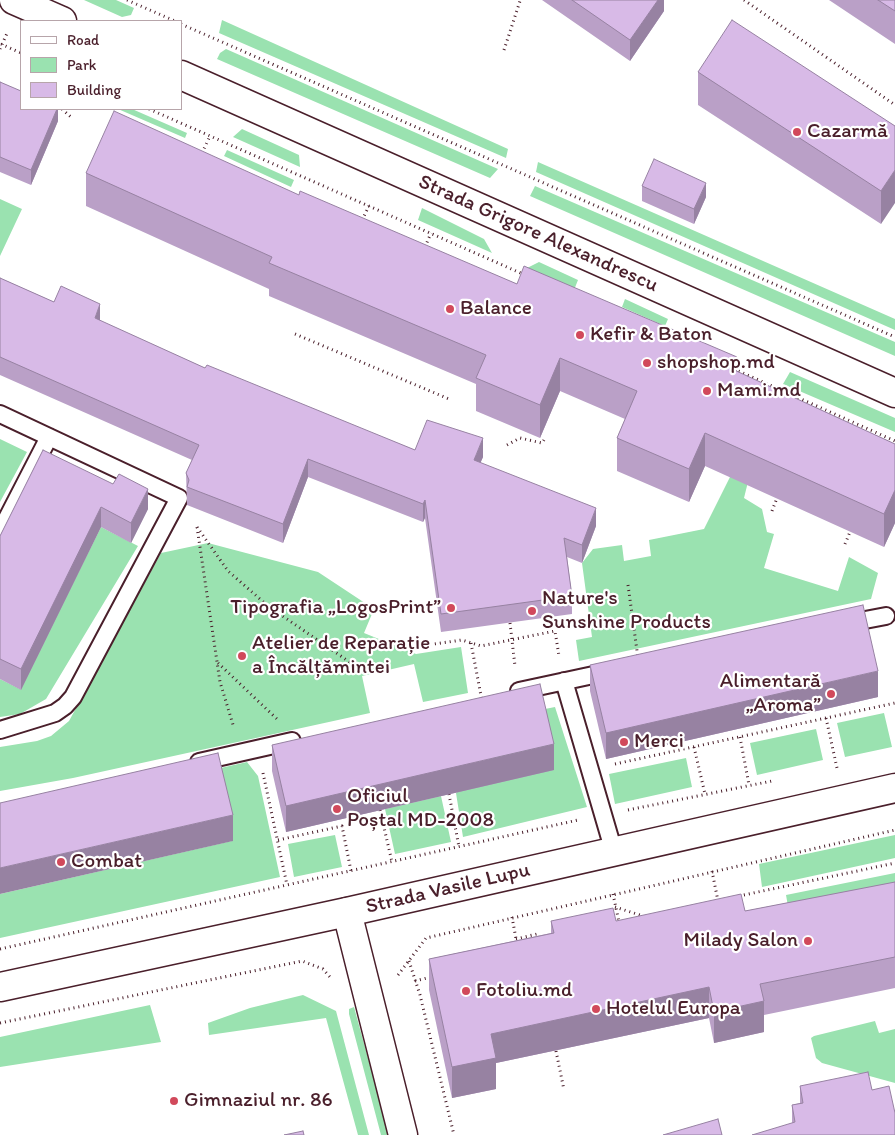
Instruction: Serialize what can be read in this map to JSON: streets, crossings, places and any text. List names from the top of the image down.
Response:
{
  "streets": {
    "street": ["Strada Grigore Alexandrescu", "Strada Vasile Lupu"]
  },
  "places": [
    "Cazarmă",
    "Balance",
    "Kefir & Baton",
    "shopshop.md",
    "Mami.md",
    "Tipografia „LogosPrint”",
    "Nature's Sunshine Products",
    "Atelier de Reparație a Încălțămintei",
    "Alimentară „Aroma”",
    "Merci",
    "Oficiul Poștal MD-2008",
    "Combat",
    "Milady Salon",
    "Fotoliu.md",
    "Hotelul Europa",
    "Gimnaziul nr. 86"
  ],
  "legend": ["Road", "Park", "Building"]
}
